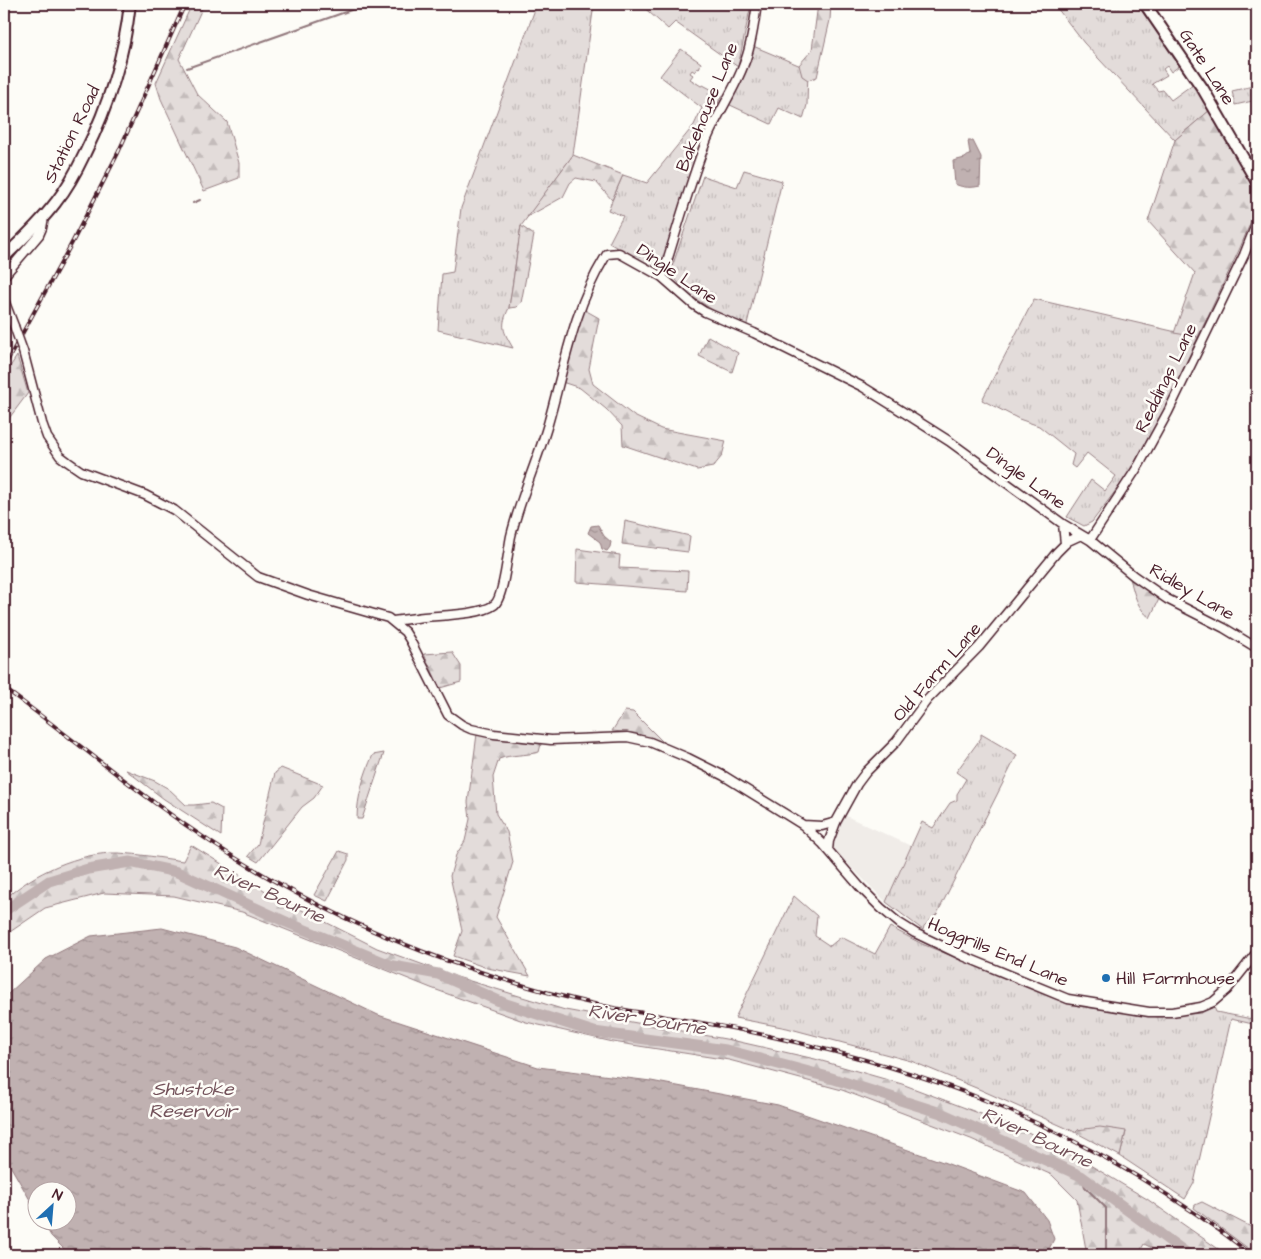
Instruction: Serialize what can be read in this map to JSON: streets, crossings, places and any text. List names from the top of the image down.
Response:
{
  "streets": {
    "street": [
      "Gate Lane",
      "Bakehouse Lane",
      "Station Road",
      "Dingle Lane",
      "Reddings Lane",
      "Ridley Lane",
      "Old Farm Lane",
      "Hoggrills End Lane"
    ]
  },
  "crossings": [
    ["Bakehouse Lane", "Dingle Lane"],
    ["Dingle Lane", "Reddings Lane"],
    ["Dingle Lane", "Ridley Lane"],
    ["Dingle Lane", "Old Farm Lane"],
    ["Dingle Lane", "Hoggrills End Lane"],
    ["Reddings Lane", "Ridley Lane"],
    ["Old Farm Lane", "Hoggrills End Lane"]
  ],
  "water": ["River Bourne", "Shustoke Reservoir"],
  "places": ["Hill Farmhouse"],
  "north": "top right"
}
